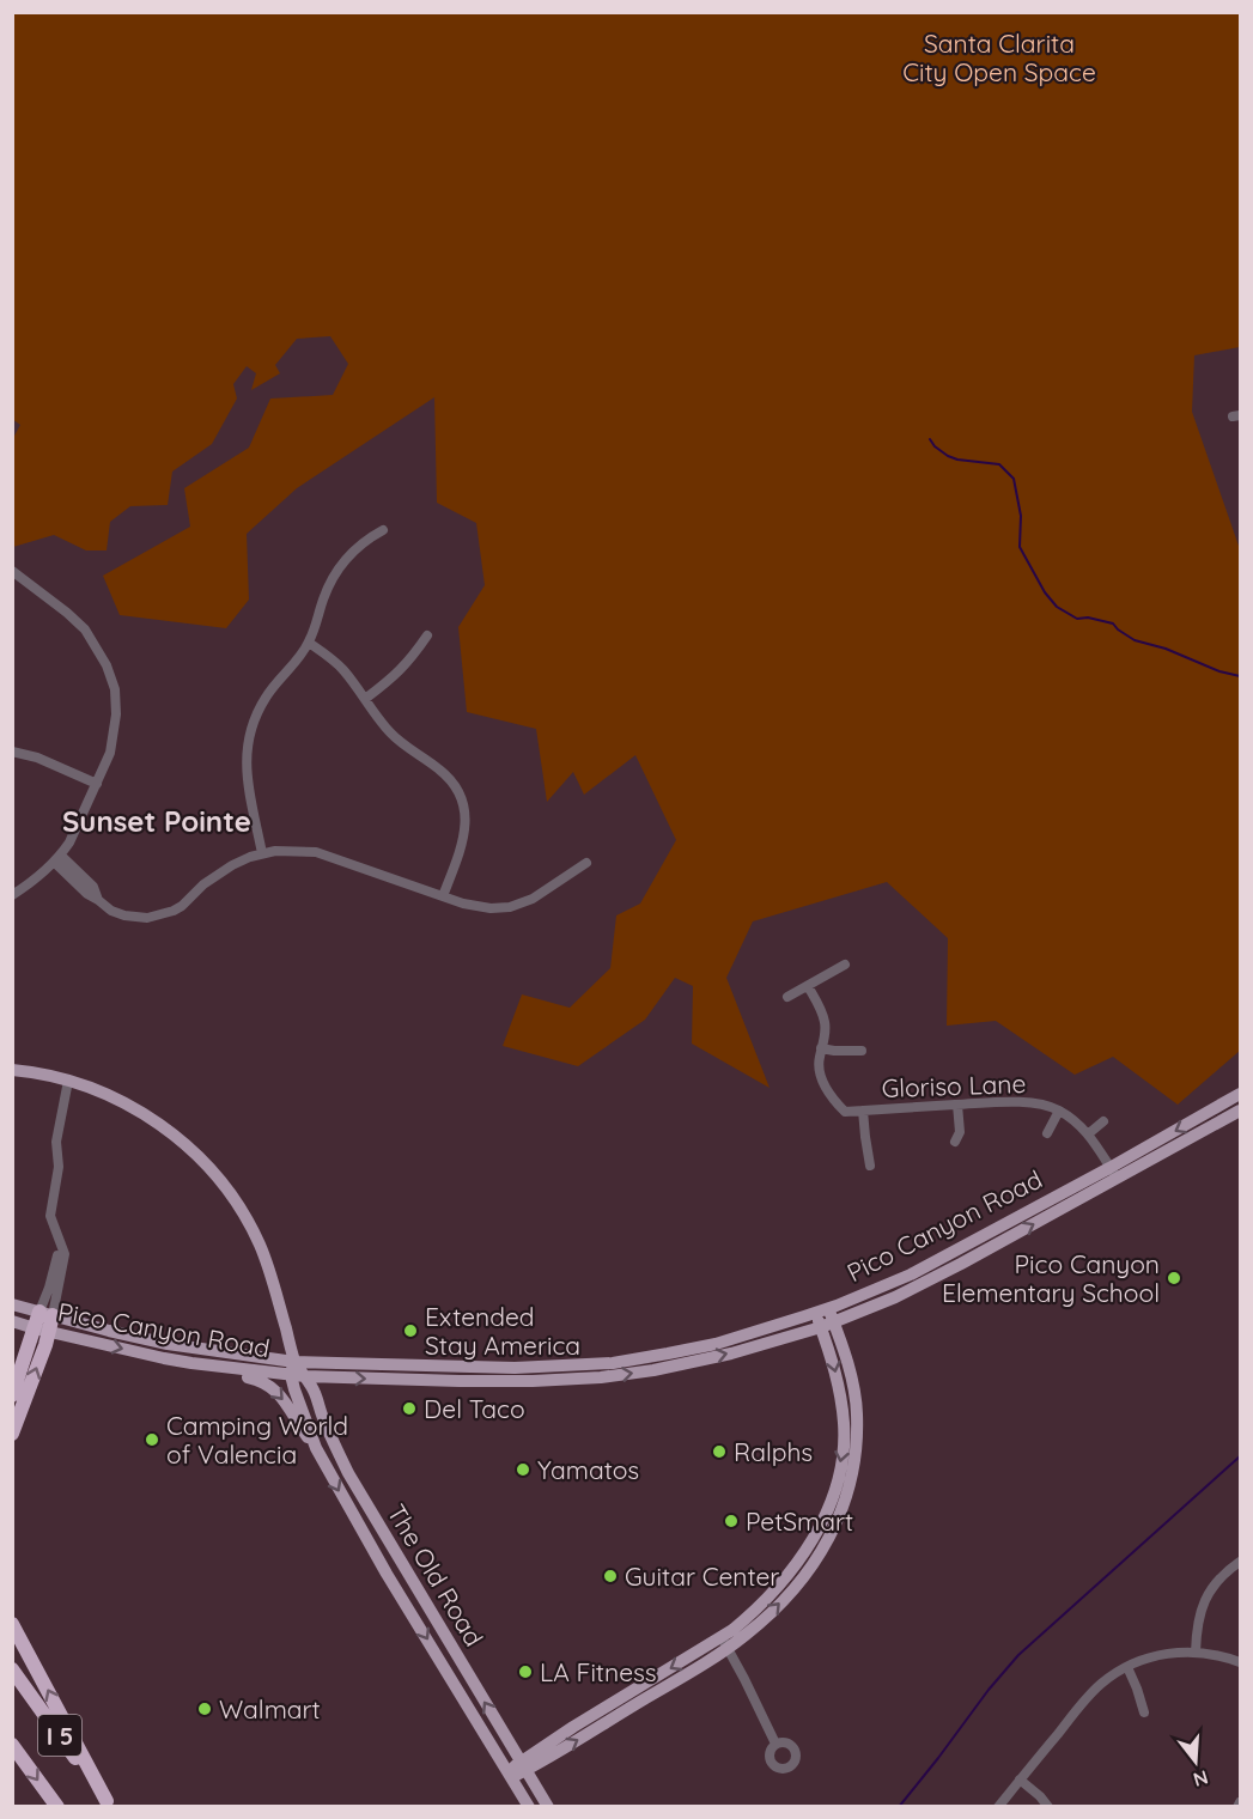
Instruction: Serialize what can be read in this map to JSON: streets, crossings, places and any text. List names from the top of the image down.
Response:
{
  "streets": {
    "highway": ["I 5"],
    "main road": ["Pico Canyon Road", "The Old Road"],
    "street": ["Gloriso Lane"]
  },
  "crossings": [
    ["Gloriso Lane", "Pico Canyon Road"],
    ["Pico Canyon Road", "The Old Road"]
  ],
  "districts": ["Sunset Pointe"],
  "parks": ["Santa Clarita City Open Space"],
  "places": [
    "Pico Canyon Elementary School",
    "Extended Stay America",
    "Del Taco",
    "Camping World of Valencia",
    "Ralphs",
    "Yamatos",
    "PetSmart",
    "Guitar Center",
    "LA Fitness",
    "Walmart"
  ],
  "north": "bottom"
}
